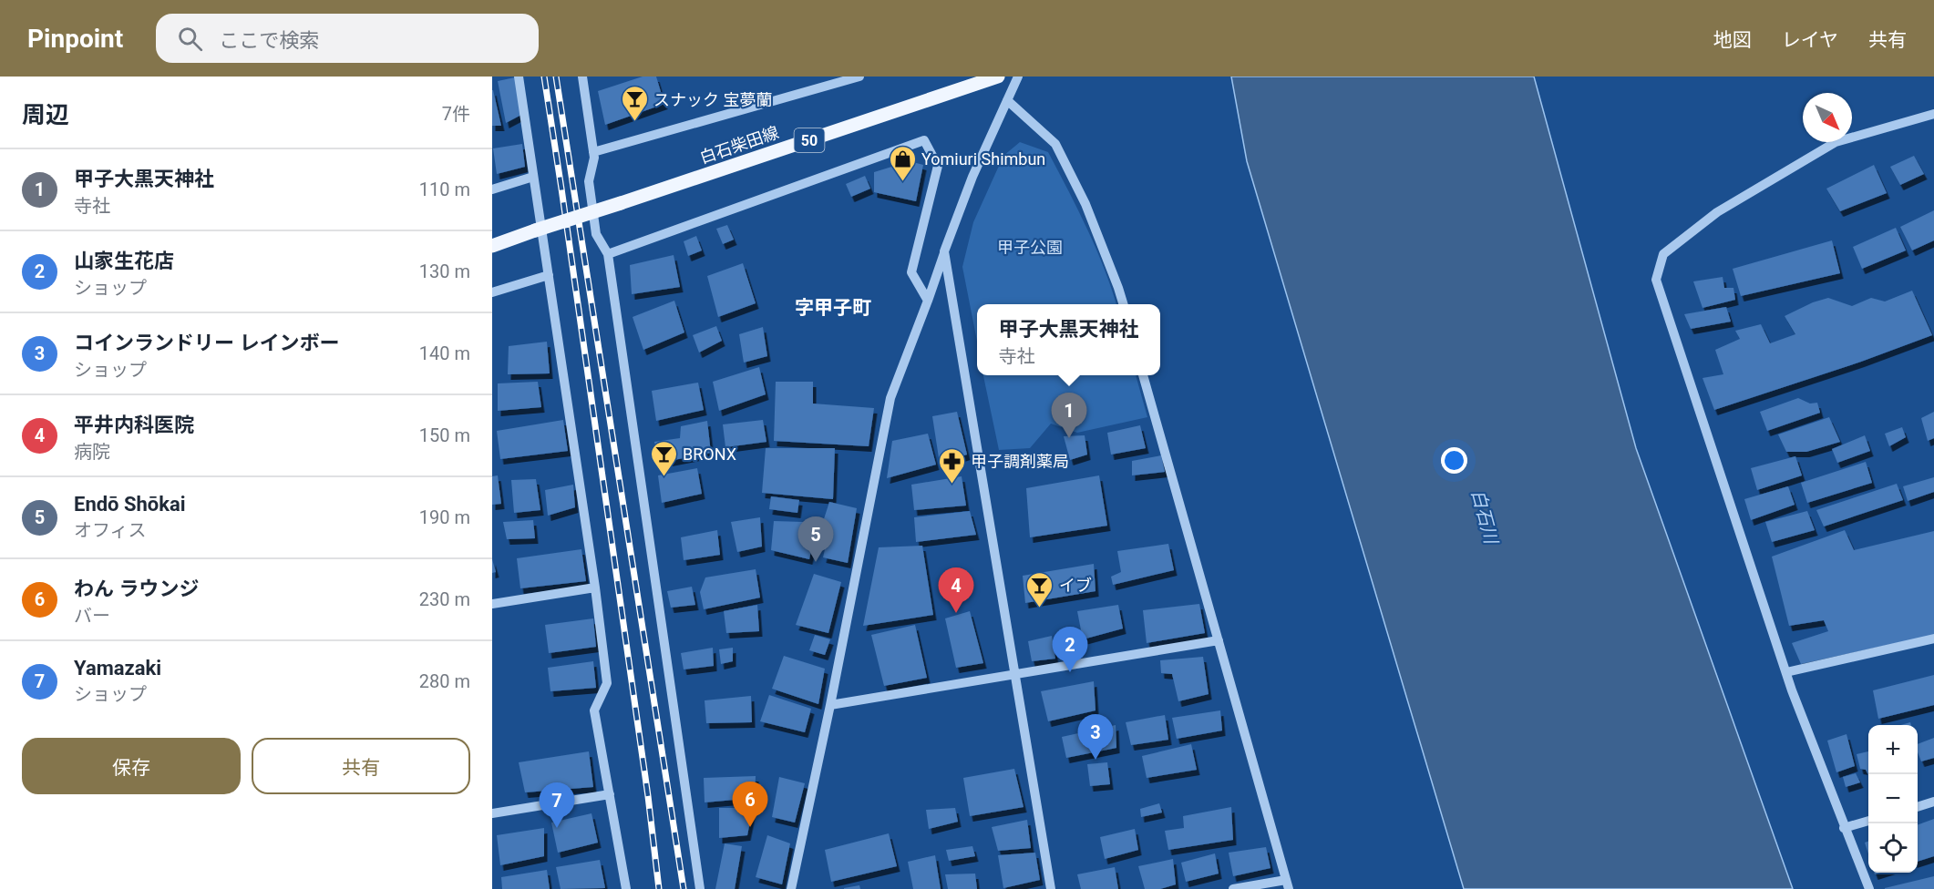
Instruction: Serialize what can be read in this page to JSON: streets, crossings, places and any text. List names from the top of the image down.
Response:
{
  "streets": {
    "main road": ["50", "白石柴田線"]
  },
  "districts": ["字甲子町"],
  "water": ["白石川"],
  "parks": ["甲子公園"],
  "places": {
    "bar": ["スナック 宝夢蘭", "BRONX", "イブ"],
    "shop": ["Yomiuri Shimbun"],
    "pharmacy": ["甲子調剤薬局"]
  },
  "north": "bottom right",
  "page": {
    "header": "Pinpoint",
    "search": "ここで検索",
    "nav": ["地図", "レイヤ", "共有"],
    "heading": ["周辺", "7件"],
    "list": [
      {
        "mark": "1",
        "name": "甲子大黒天神社",
        "note": "寺社",
        "value": "110 m"
      },
      {
        "mark": "2",
        "name": "山家生花店",
        "note": "ショップ",
        "value": "130 m"
      },
      {
        "mark": "3",
        "name": "コインランドリー レインボー",
        "note": "ショップ",
        "value": "140 m"
      },
      {
        "mark": "4",
        "name": "平井内科医院",
        "note": "病院",
        "value": "150 m"
      },
      {
        "mark": "5",
        "name": "Endō Shōkai",
        "note": "オフィス",
        "value": "190 m"
      },
      {
        "mark": "6",
        "name": "わん ラウンジ",
        "note": "バー",
        "value": "230 m"
      },
      {
        "mark": "7",
        "name": "Yamazaki",
        "note": "ショップ",
        "value": "280 m"
      }
    ],
    "popup": ["甲子大黒天神社", "寺社"],
    "pins": [
      "1",
      "5",
      "4",
      "2",
      "3",
      "6",
      "7"
    ],
    "buttons": ["保存", "共有"],
    "map_buttons": ["+", "−"]
  }
}
